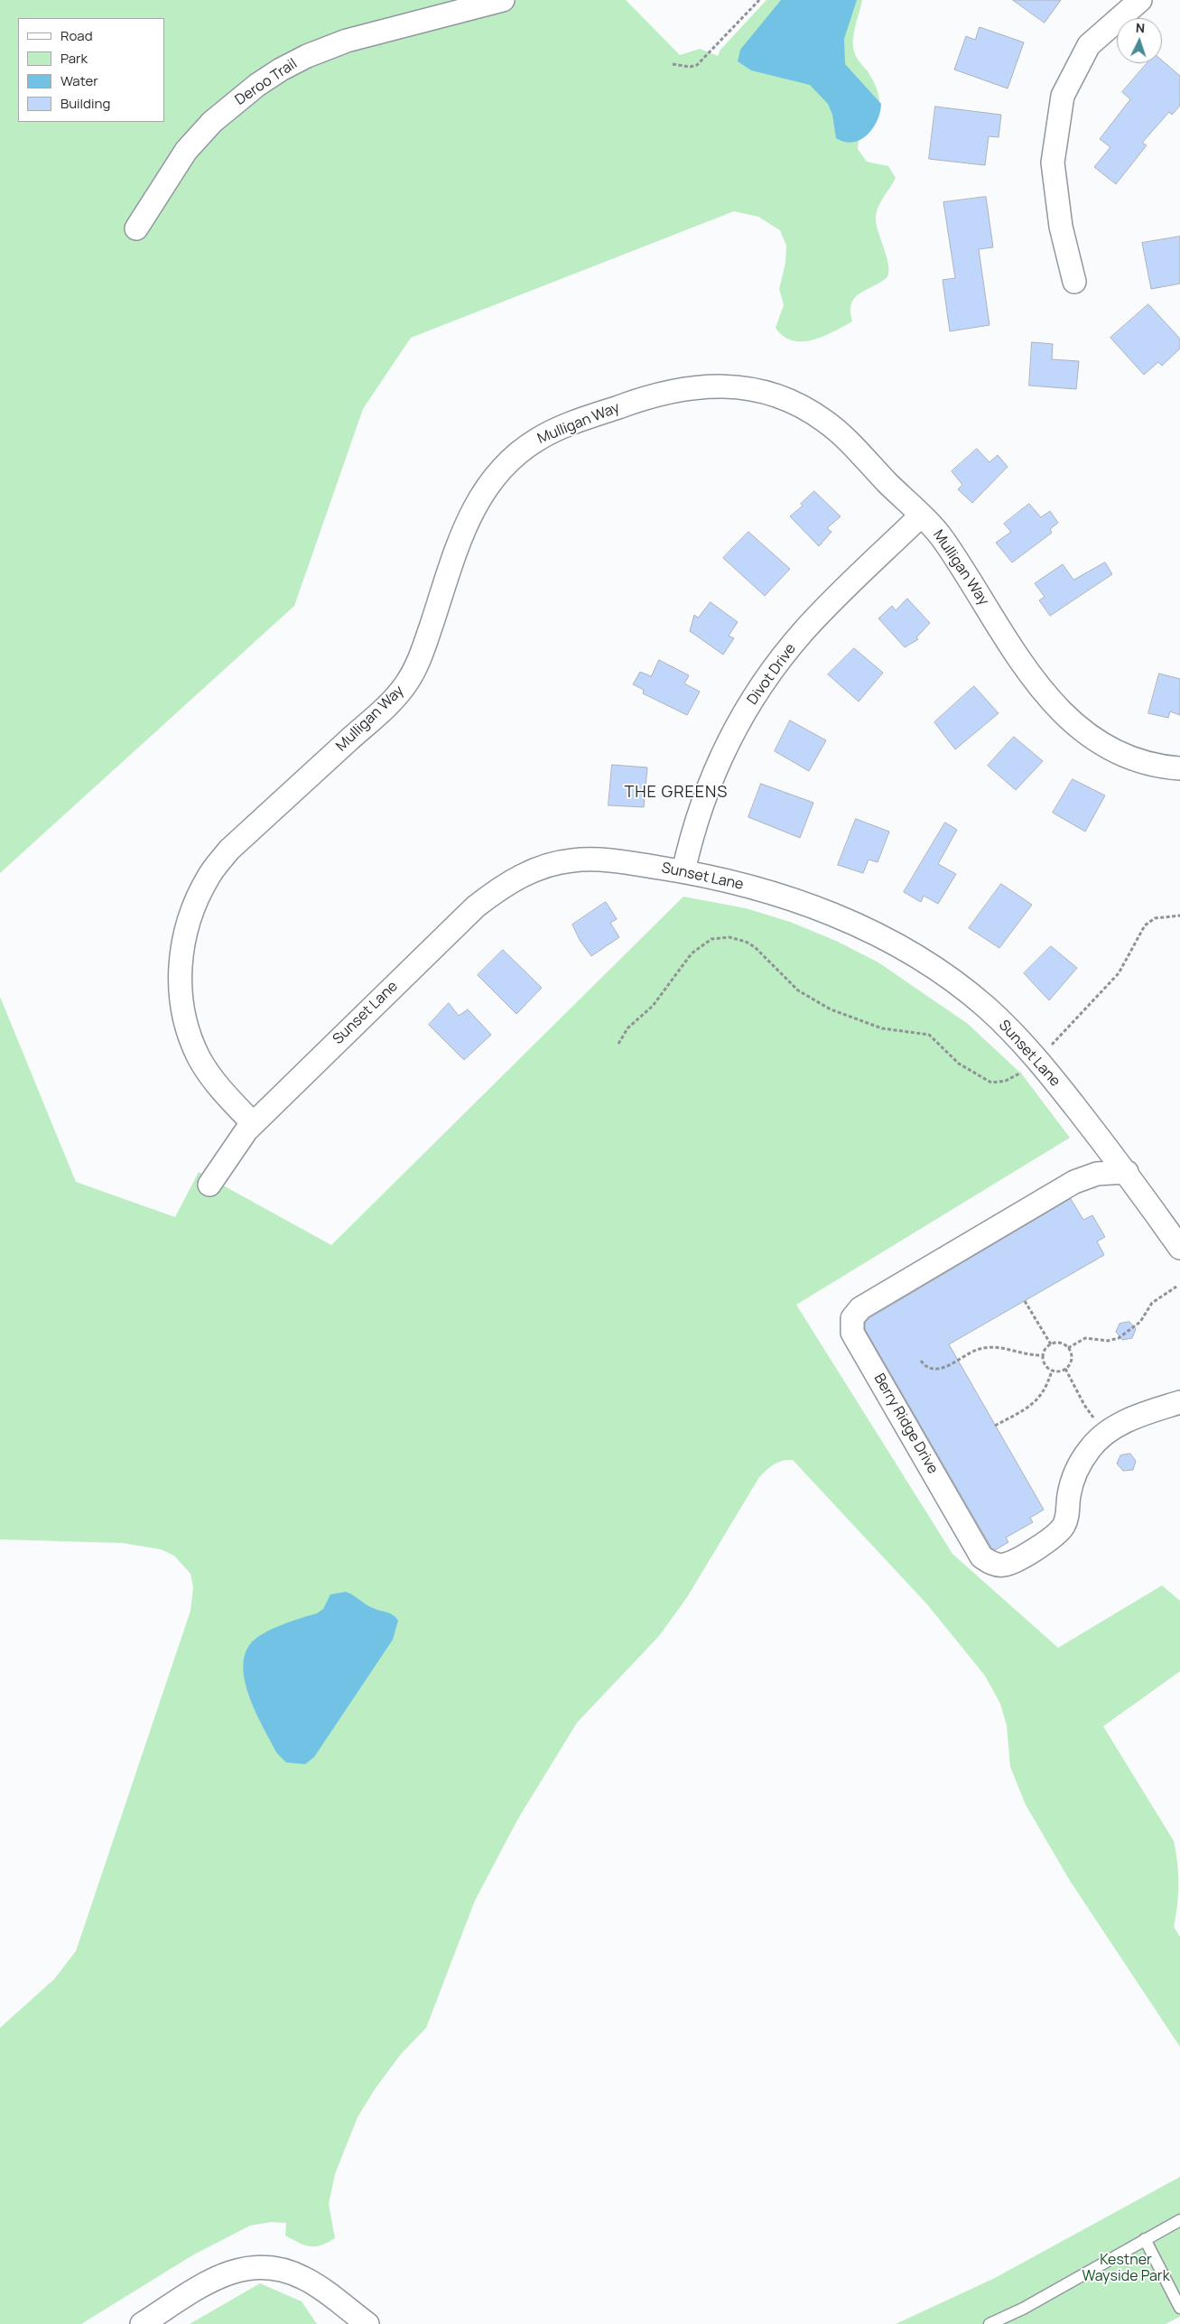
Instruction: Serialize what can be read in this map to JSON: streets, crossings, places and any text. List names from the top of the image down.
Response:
{
  "streets": {
    "street": [
      "Deroo Trail",
      "Mulligan Way",
      "Divot Drive",
      "Sunset Lane",
      "Berry Ridge Drive"
    ]
  },
  "crossings": [
    ["Mulligan Way", "Divot Drive"],
    ["Mulligan Way", "Sunset Lane"],
    ["Divot Drive", "Sunset Lane"],
    ["Sunset Lane", "Berry Ridge Drive"]
  ],
  "districts": ["THE GREENS"],
  "parks": ["Kestner Wayside Park"],
  "legend": [
    "Road",
    "Park",
    "Water",
    "Building"
  ],
  "north": "top"
}
